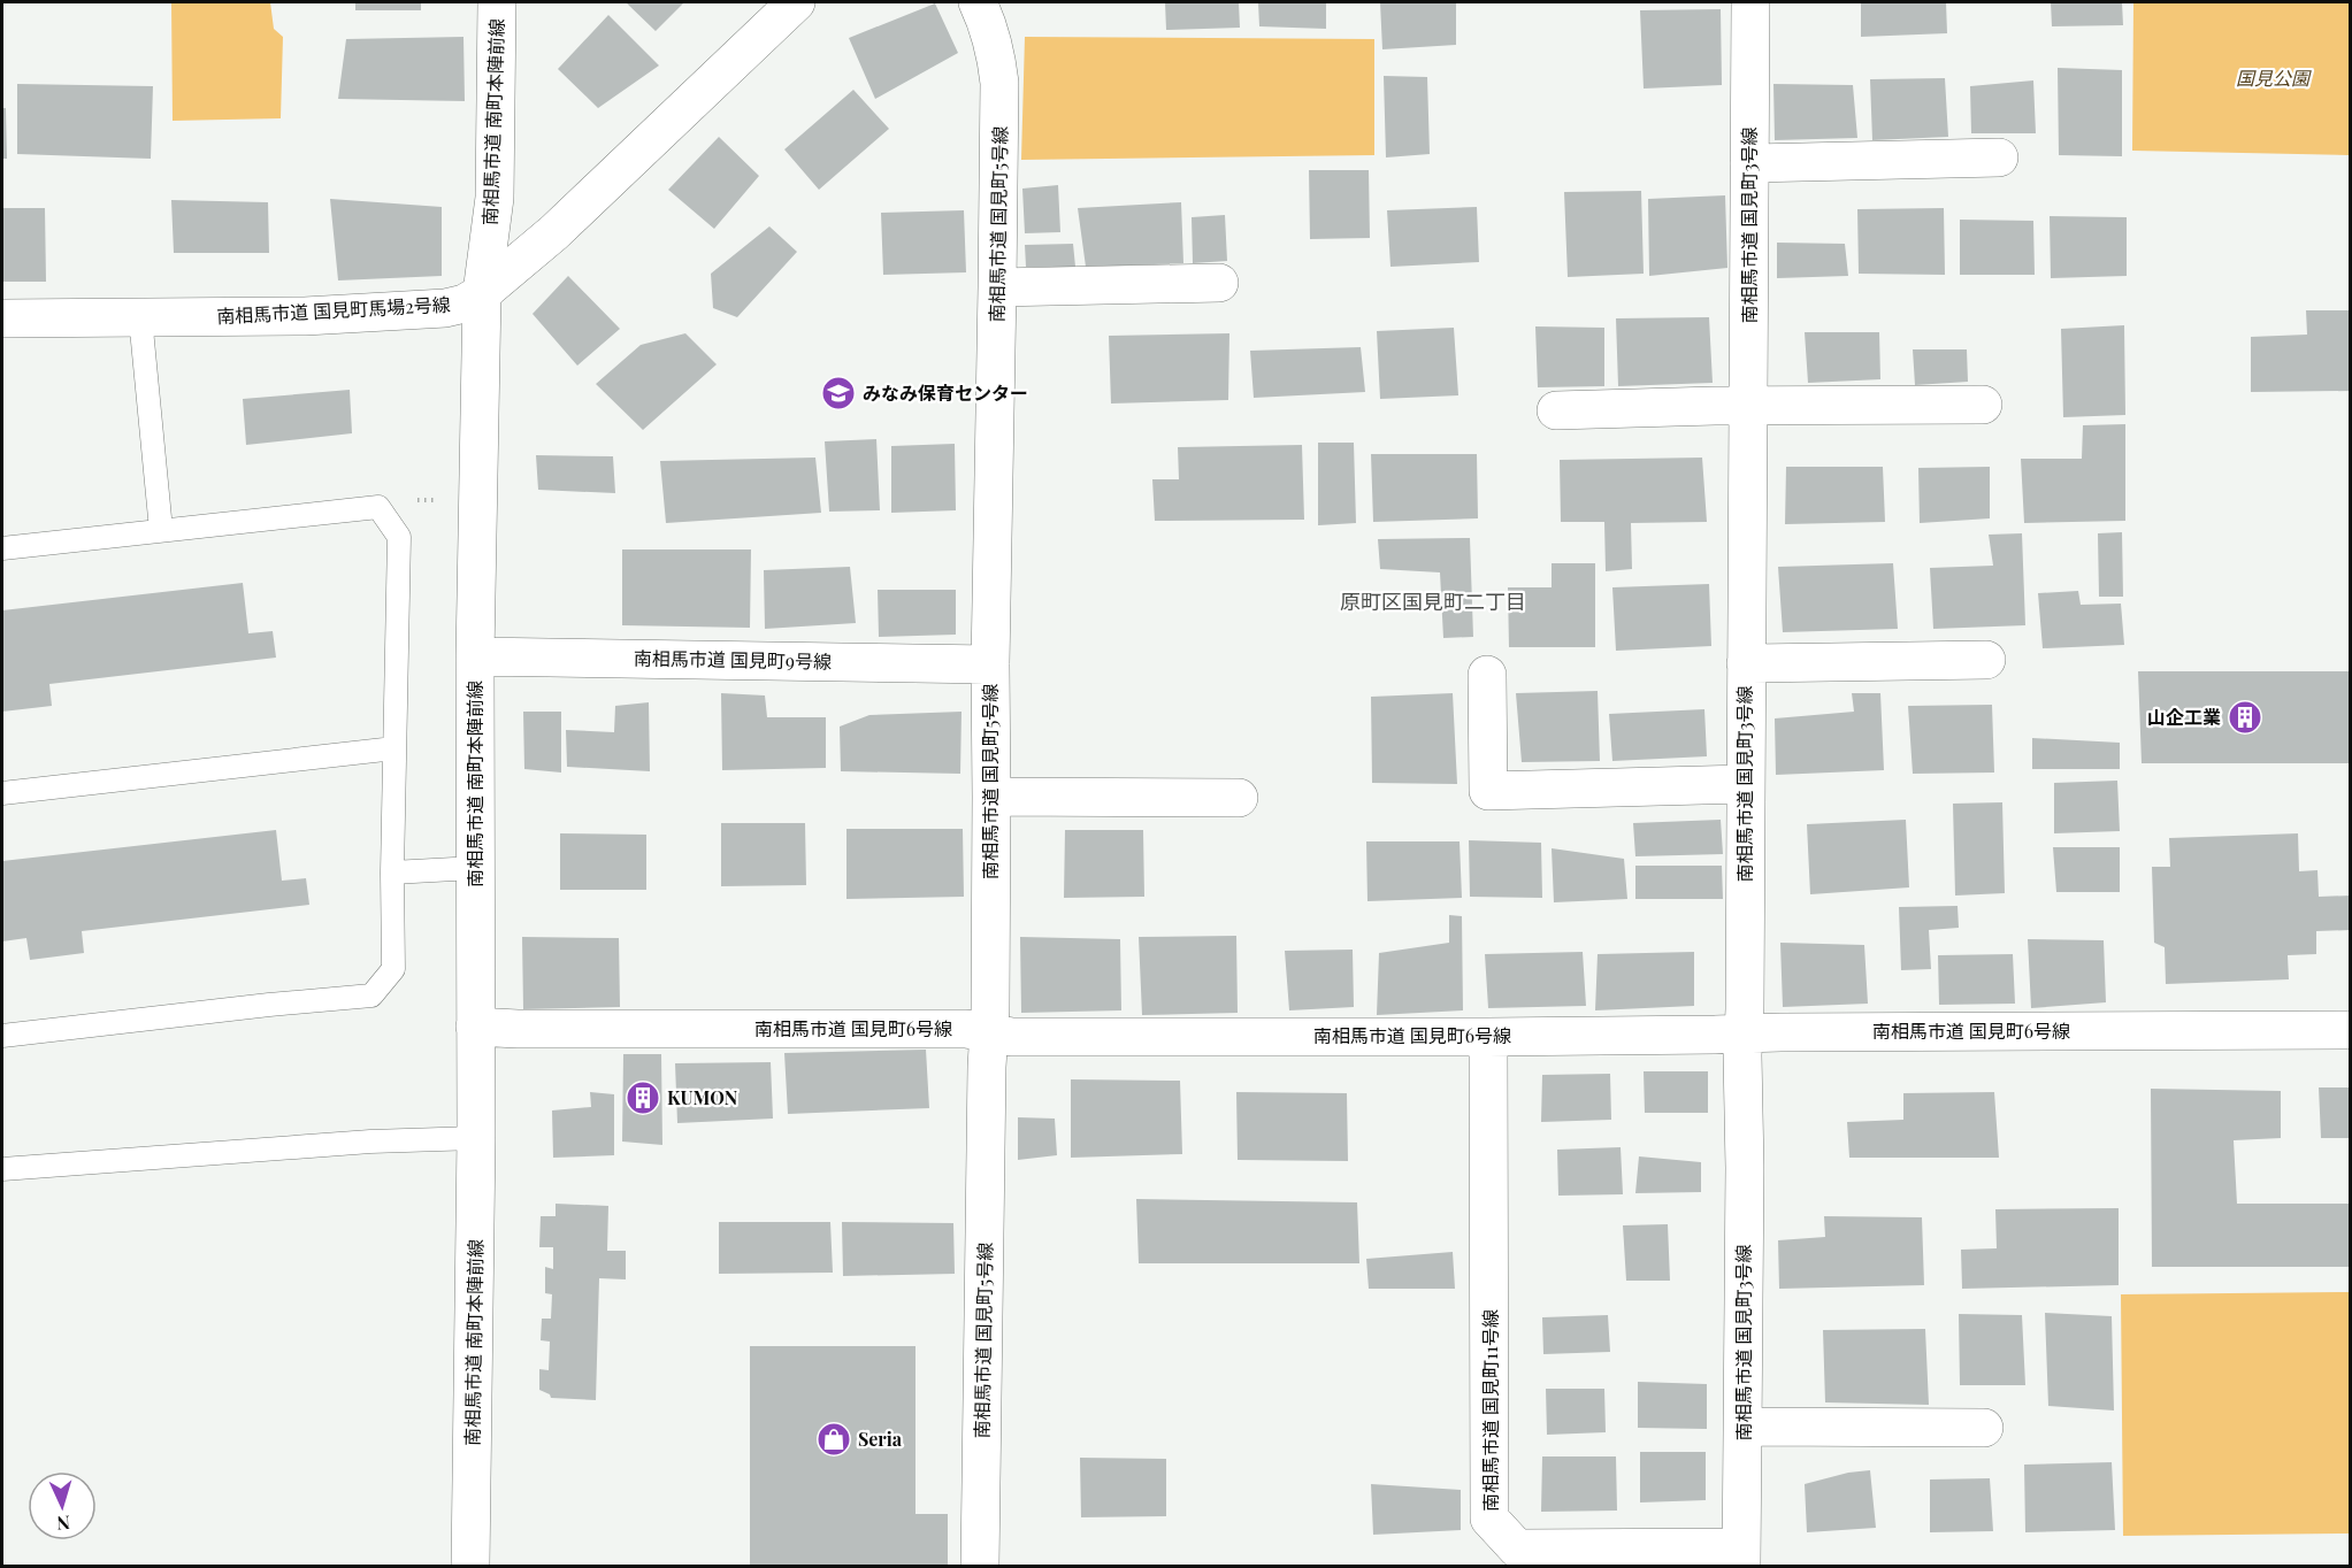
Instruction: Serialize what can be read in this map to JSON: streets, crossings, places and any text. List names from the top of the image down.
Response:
{
  "streets": {
    "street": [
      "南相馬市道 南町本陣前線",
      "南相馬市道 国見町5号線",
      "南相馬市道 国見町3号線",
      "南相馬市道 国見町馬場2号線",
      "南相馬市道 国見町9号線",
      "南相馬市道 国見町6号線",
      "南相馬市道 国見町11号線"
    ]
  },
  "crossings": [
    ["南相馬市道 南町本陣前線", "南相馬市道 国見町馬場2号線"],
    ["南相馬市道 南町本陣前線", "南相馬市道 国見町9号線"],
    ["南相馬市道 南町本陣前線", "南相馬市道 国見町6号線"],
    ["南相馬市道 国見町5号線", "南相馬市道 国見町9号線"],
    ["南相馬市道 国見町5号線", "南相馬市道 国見町6号線"],
    ["南相馬市道 国見町3号線", "南相馬市道 国見町6号線"],
    ["南相馬市道 国見町3号線", "南相馬市道 国見町11号線"],
    ["南相馬市道 国見町6号線", "南相馬市道 国見町11号線"]
  ],
  "districts": ["原町区国見町二丁目"],
  "parks": ["国見公園"],
  "places": {
    "school or university": ["みなみ保育センター"],
    "building": ["山企工業", "KUMON"],
    "shop": ["Seria"]
  },
  "north": "bottom"
}
